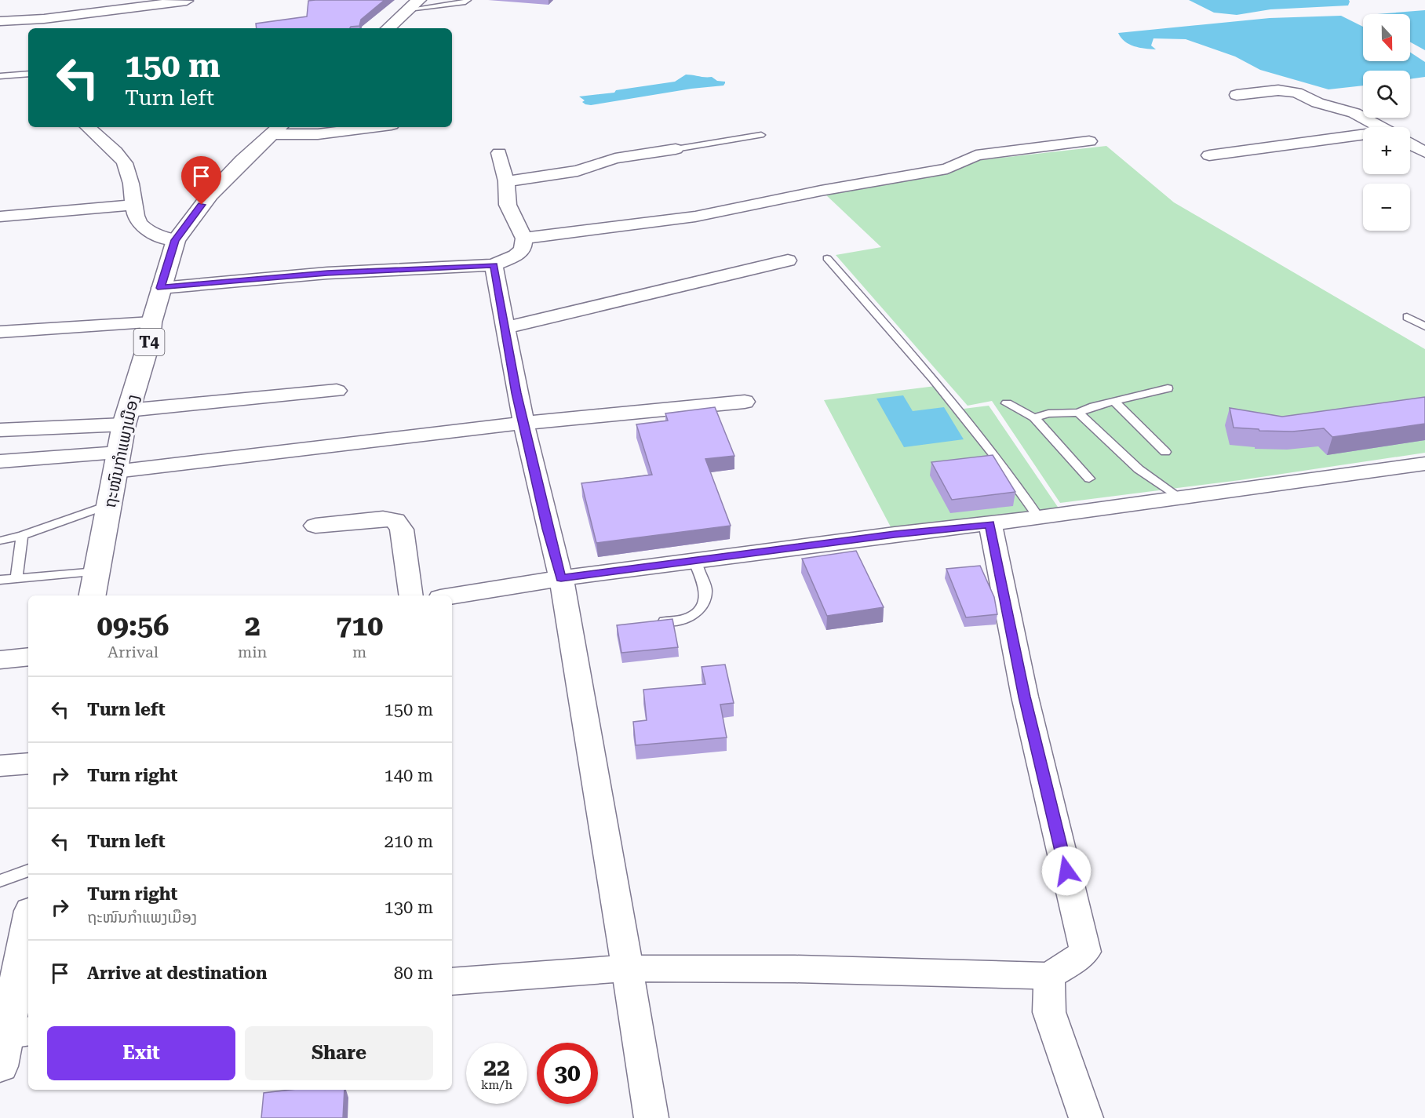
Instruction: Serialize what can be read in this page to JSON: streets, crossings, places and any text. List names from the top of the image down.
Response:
{
  "streets": {
    "main road": ["T4", "ຖະໜົນກຳແພງເມືອງ"]
  },
  "north": "bottom",
  "page": {
    "map_buttons": ["+", "−"],
    "turn": ["150 m", "Turn left"],
    "eta": [
      "09:56",
      "Arrival",
      "2",
      "min",
      "710",
      "m"
    ],
    "list": [
      {
        "name": "Turn left",
        "value": "150 m"
      },
      {
        "name": "Turn right",
        "value": "140 m"
      },
      {
        "name": "Turn left",
        "value": "210 m"
      },
      {
        "name": "Turn right",
        "note": "ຖະໜົນກຳແພງເມືອງ",
        "value": "130 m"
      },
      {
        "name": "Arrive at destination",
        "value": "80 m"
      }
    ],
    "buttons": ["Exit", "Share"],
    "speed": "22 km/h",
    "limit": "30"
  }
}
